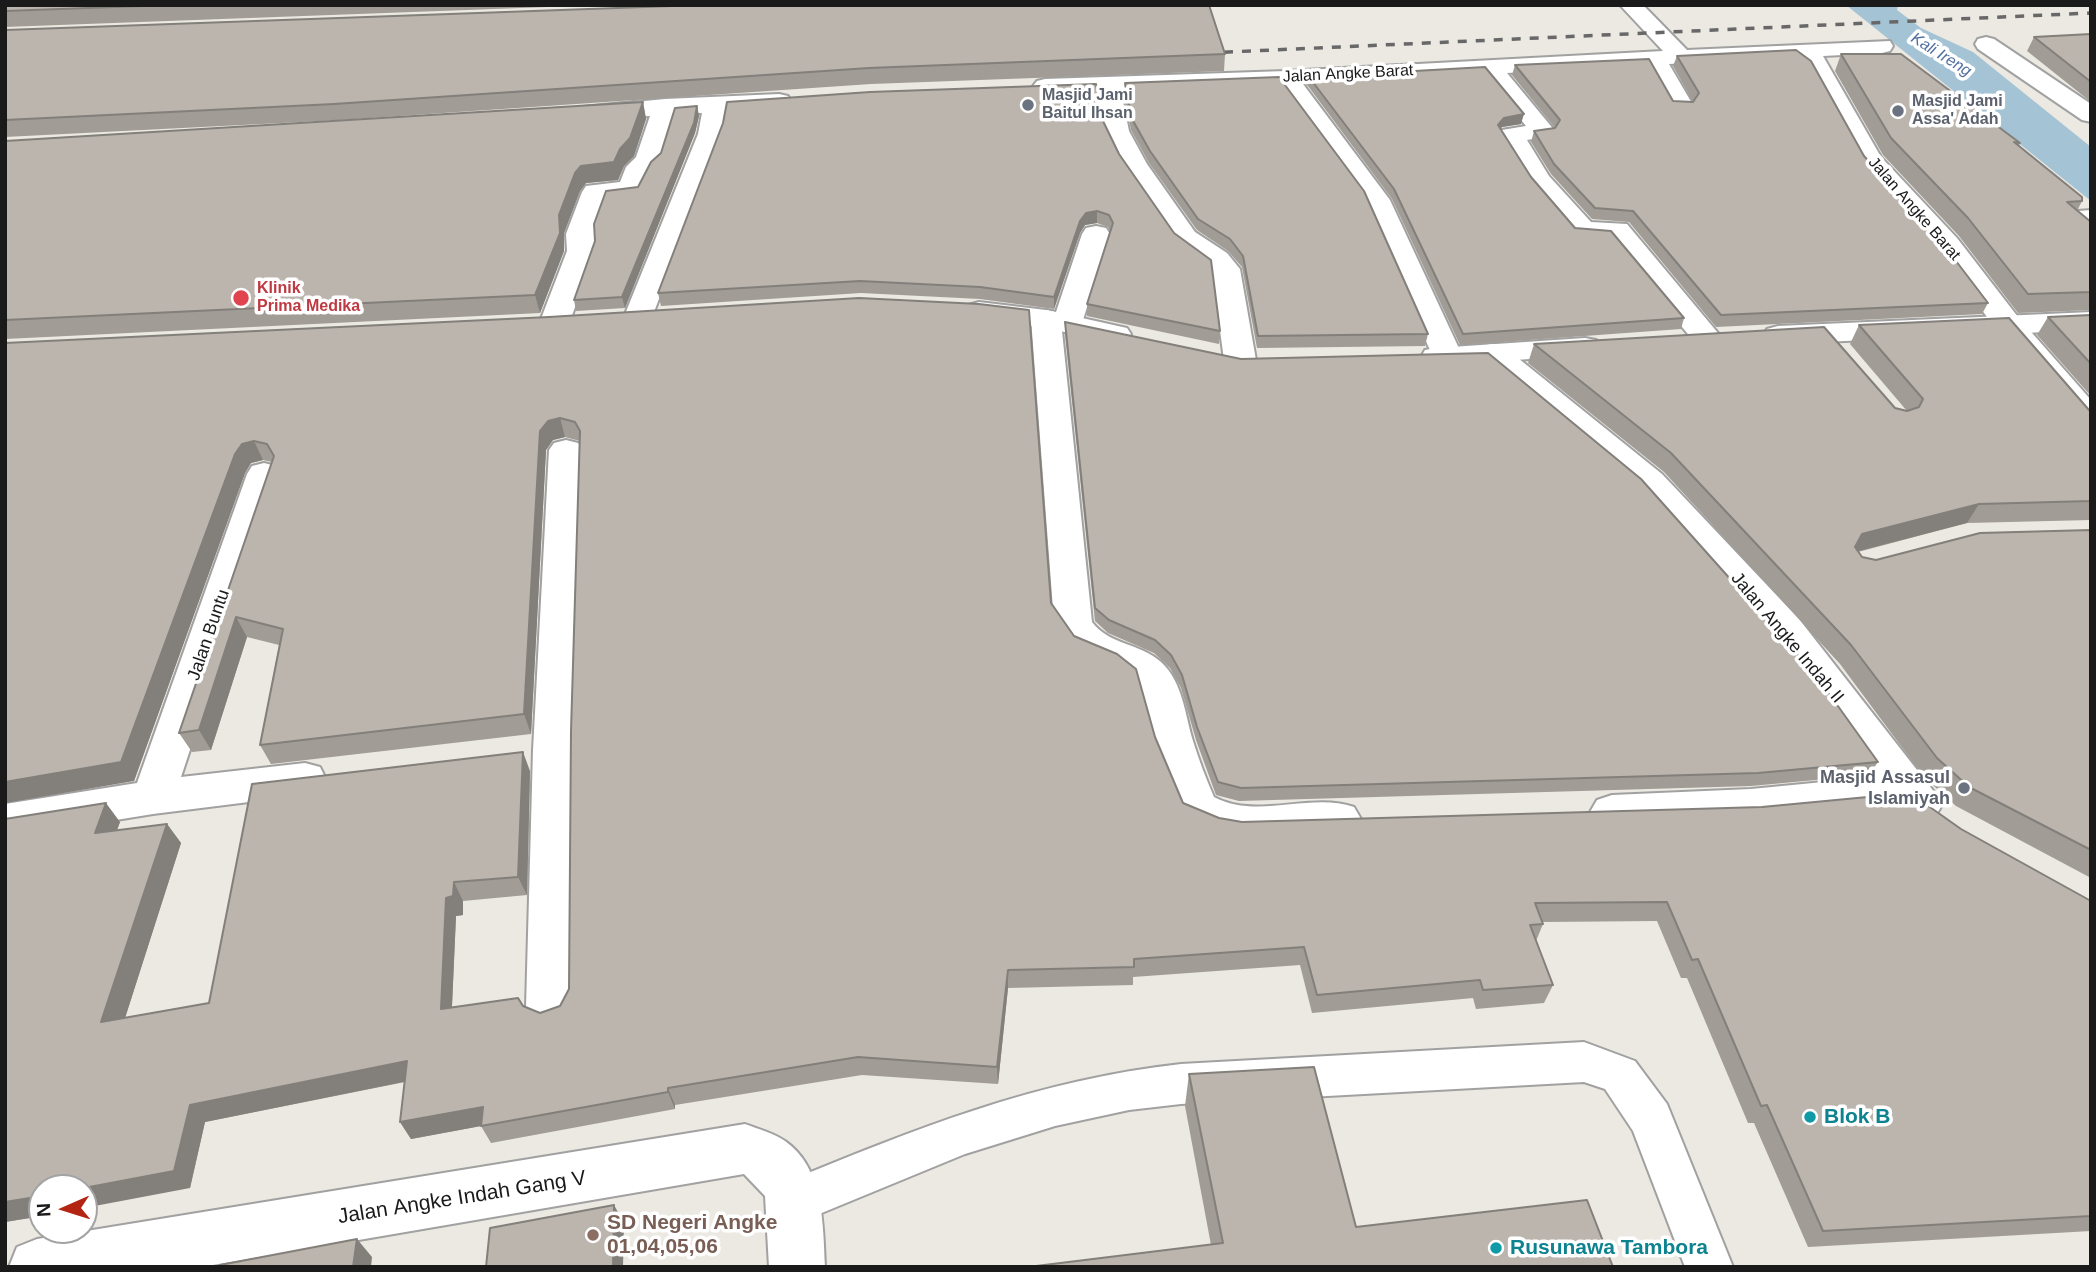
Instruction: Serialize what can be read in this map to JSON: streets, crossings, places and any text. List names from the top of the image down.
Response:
{
  "streets": {
    "street": [
      "Jalan Angke Barat",
      "Jalan Buntu",
      "Jalan Angke Indah II",
      "Jalan Angke Indah Gang V"
    ]
  },
  "water": ["Kali Ireng"],
  "places": [
    "Masjid Jami Baitul Ihsan",
    "Masjid Jami Assa' Adah",
    "Klinik Prima Medika",
    "Masjid Assasul Islamiyah",
    "Blok B",
    "SD Negeri Angke 01,04,05,06",
    "Rusunawa Tambora"
  ],
  "north": "left"
}
